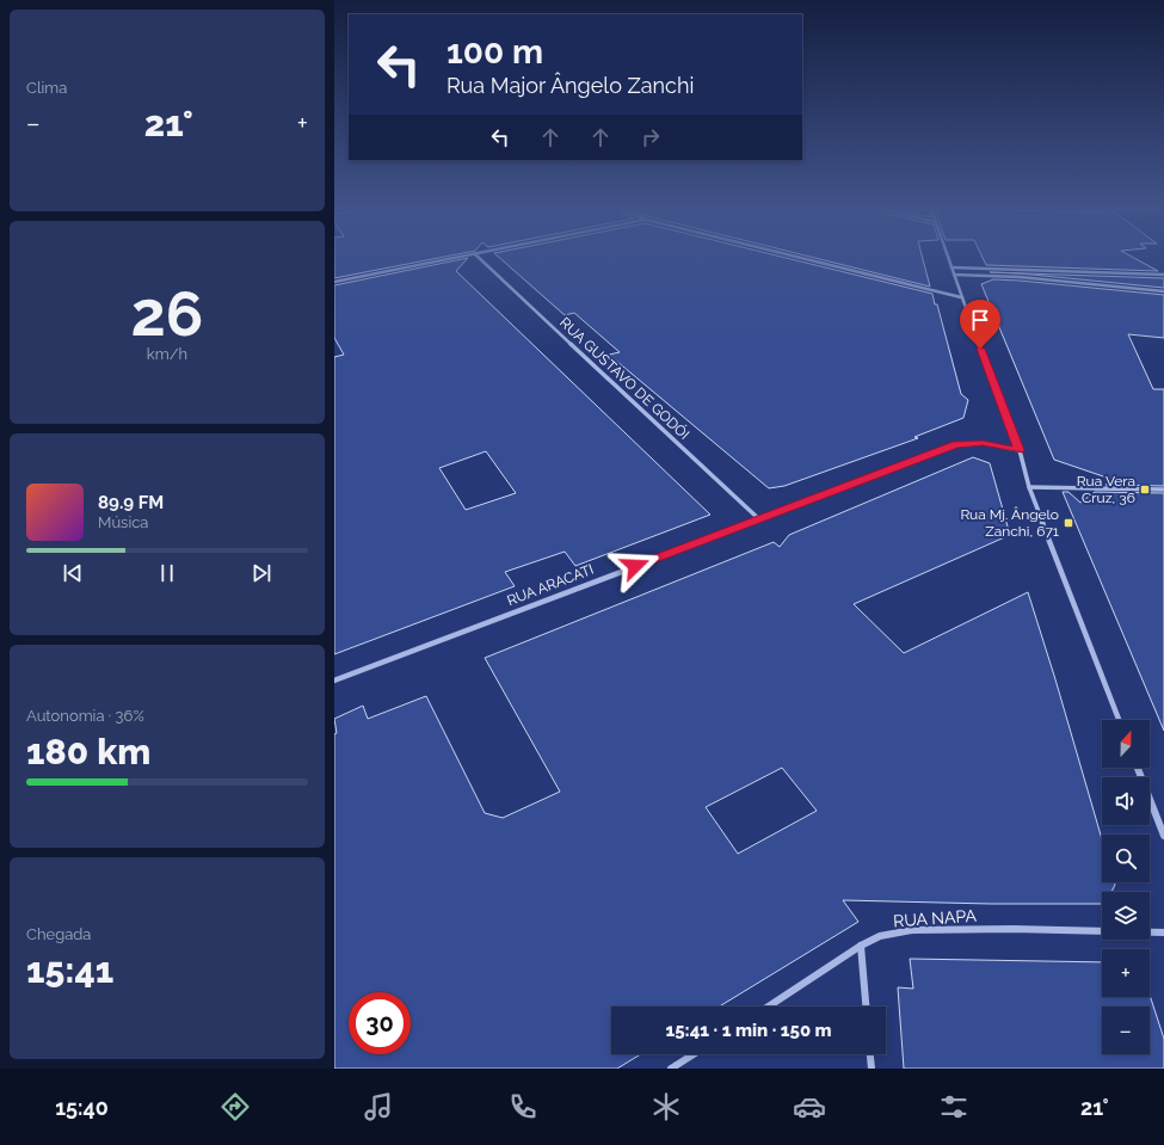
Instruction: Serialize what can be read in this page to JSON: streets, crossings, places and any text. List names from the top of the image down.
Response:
{
  "streets": {
    "street": ["RUA GUSTAVO DE GODÓI", "RUA ARACATI", "RUA NAPA"]
  },
  "crossings": [
    ["RUA GUSTAVO DE GODÓI", "RUA ARACATI"]
  ],
  "places": {
    "transit": ["Rua Vera Cruz, 36", "Rua Mj. Ângelo Zanchi, 671"]
  },
  "north": "top",
  "page": {
    "tile": [
      "Clima",
      ["26", "km/h"],
      ["Autonomia · 36%", "180 km"],
      ["Chegada", "15:41"]
    ],
    "turn": ["100 m", "Rua Major Ângelo Zanchi"],
    "heat": ["−", "21°", "+"],
    "song": ["89.9 FM", "Música"],
    "map_buttons": ["+", "−"],
    "limit": "30",
    "trip": "15:41 · 1 min · 150 m",
    "tabs": ["15:40", "21°"]
  }
}
